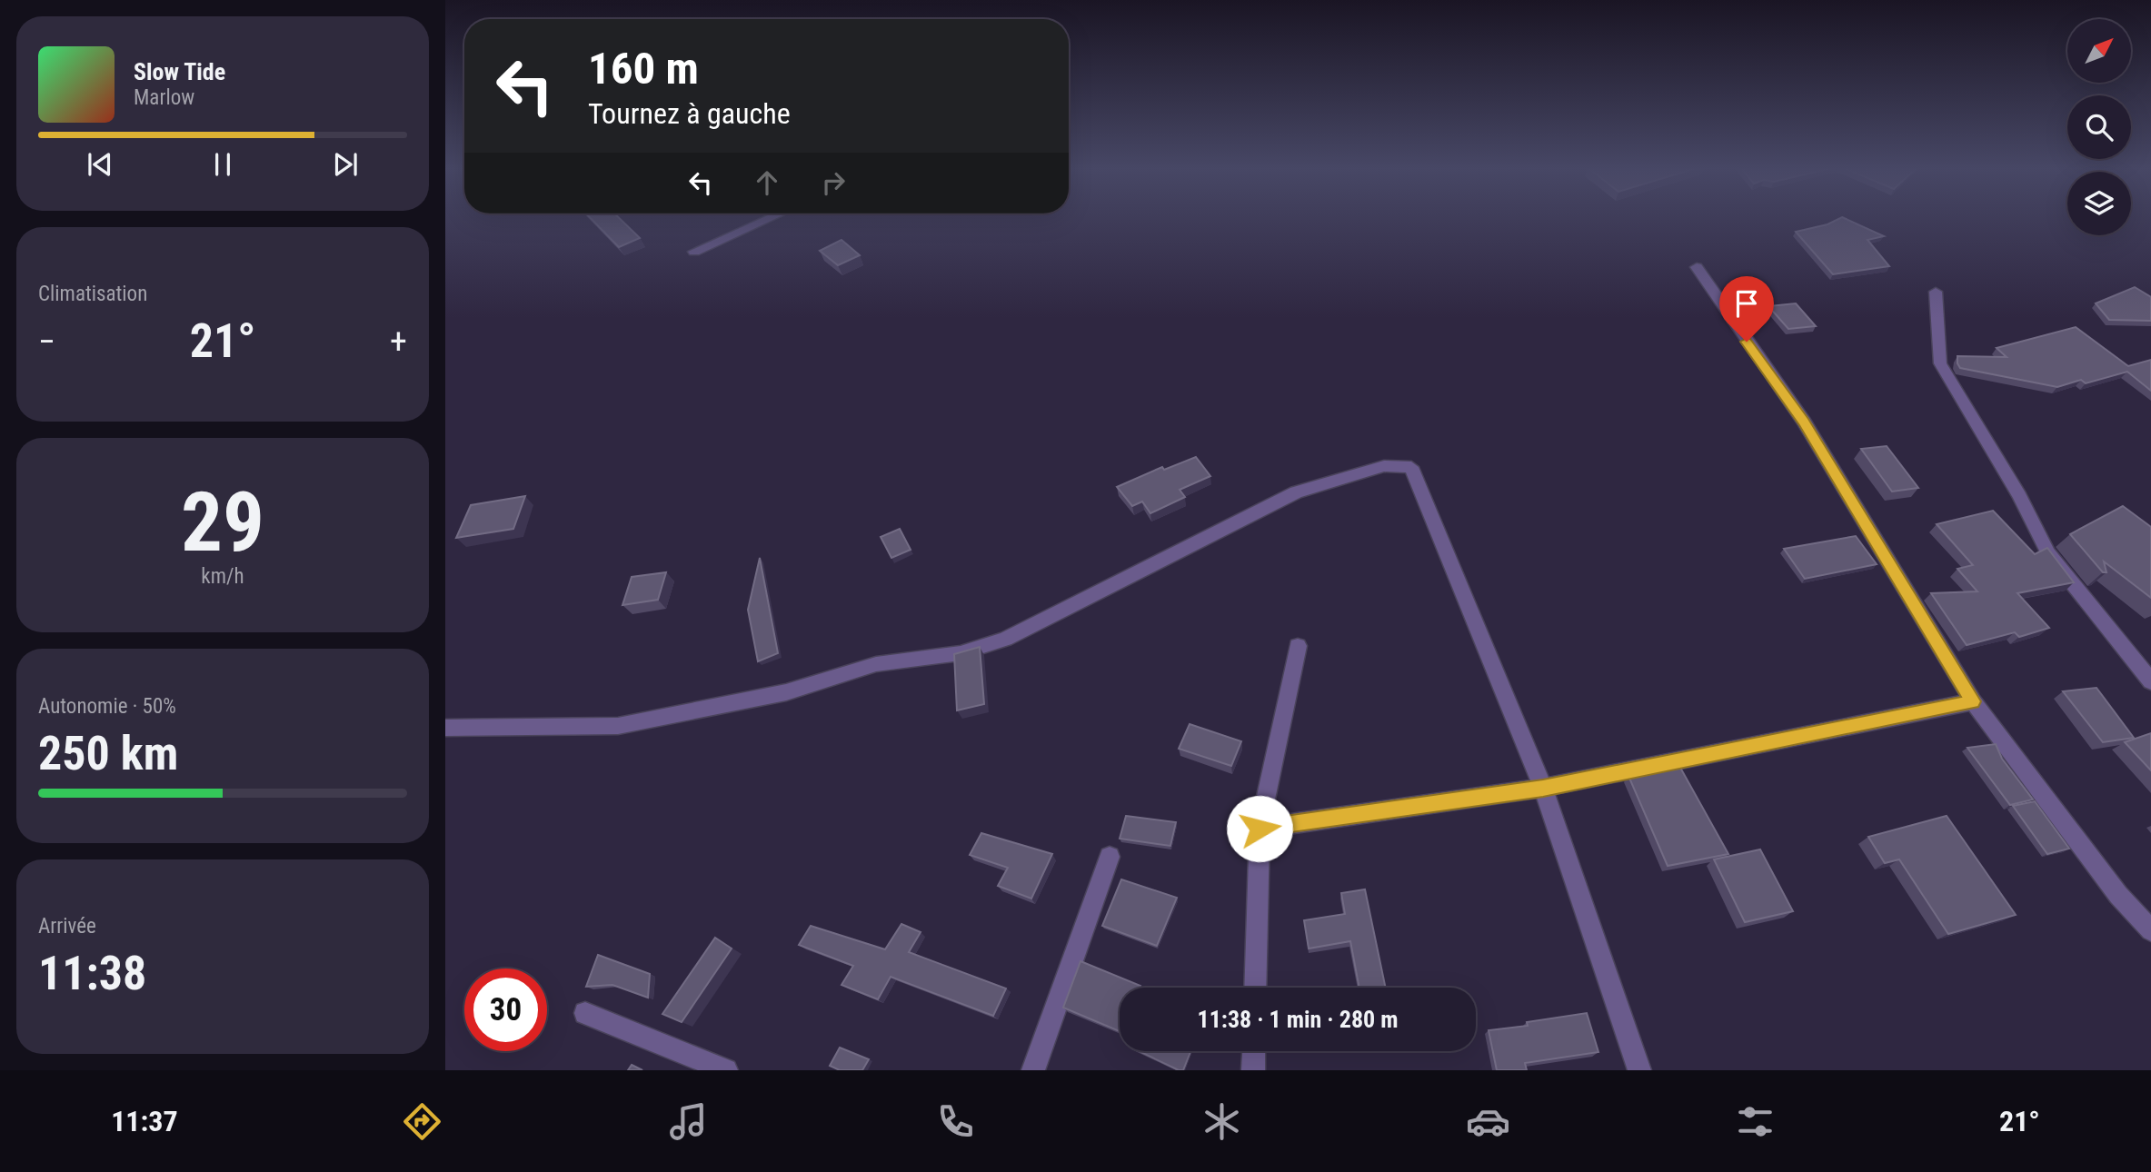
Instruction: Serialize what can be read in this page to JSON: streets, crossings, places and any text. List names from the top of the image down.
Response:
{
  "north": "top right",
  "page": {
    "turn": ["160 m", "Tournez à gauche"],
    "song": ["Slow Tide", "Marlow"],
    "tile": [
      "Climatisation",
      ["29", "km/h"],
      ["Autonomie · 50%", "250 km"],
      ["Arrivée", "11:38"]
    ],
    "heat": ["−", "21°", "+"],
    "limit": "30",
    "trip": "11:38 · 1 min · 280 m",
    "tabs": ["11:37", "21°"]
  }
}
